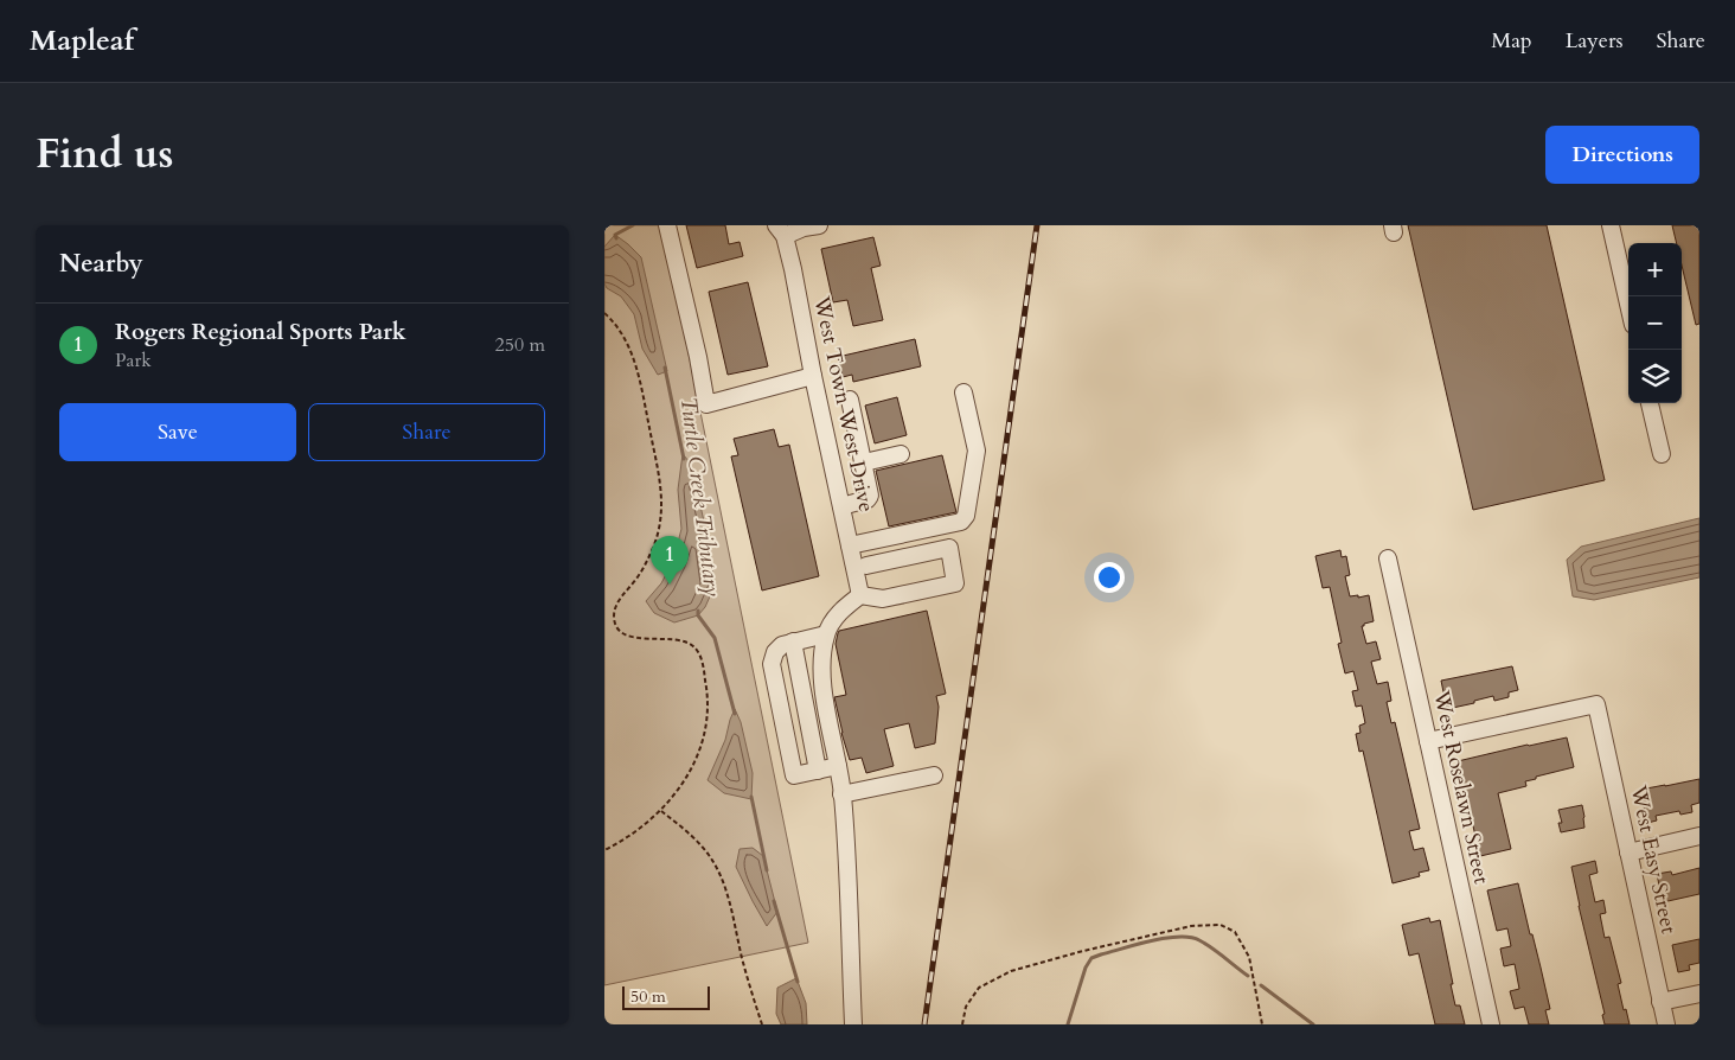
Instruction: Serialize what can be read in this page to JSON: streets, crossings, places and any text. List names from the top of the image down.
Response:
{
  "streets": {
    "street": ["West Town West Drive", "West Roselawn Street", "West Easy Street"]
  },
  "crossings": [
    ["West Roselawn Street", "West Easy Street"]
  ],
  "water": ["Turtle Creek Tributary"],
  "scale_bar": "50 m",
  "page": {
    "header": "Mapleaf",
    "nav": ["Map", "Layers", "Share"],
    "title": "Find us",
    "buttons": [
      "Directions",
      ["Save", "Share"]
    ],
    "heading": "Nearby",
    "map_buttons": ["+", "−"],
    "list": [
      {
        "mark": "1",
        "name": "Rogers Regional Sports Park",
        "note": "Park",
        "value": "250 m"
      }
    ],
    "pins": "1",
    "scale": "50 m"
  }
}
